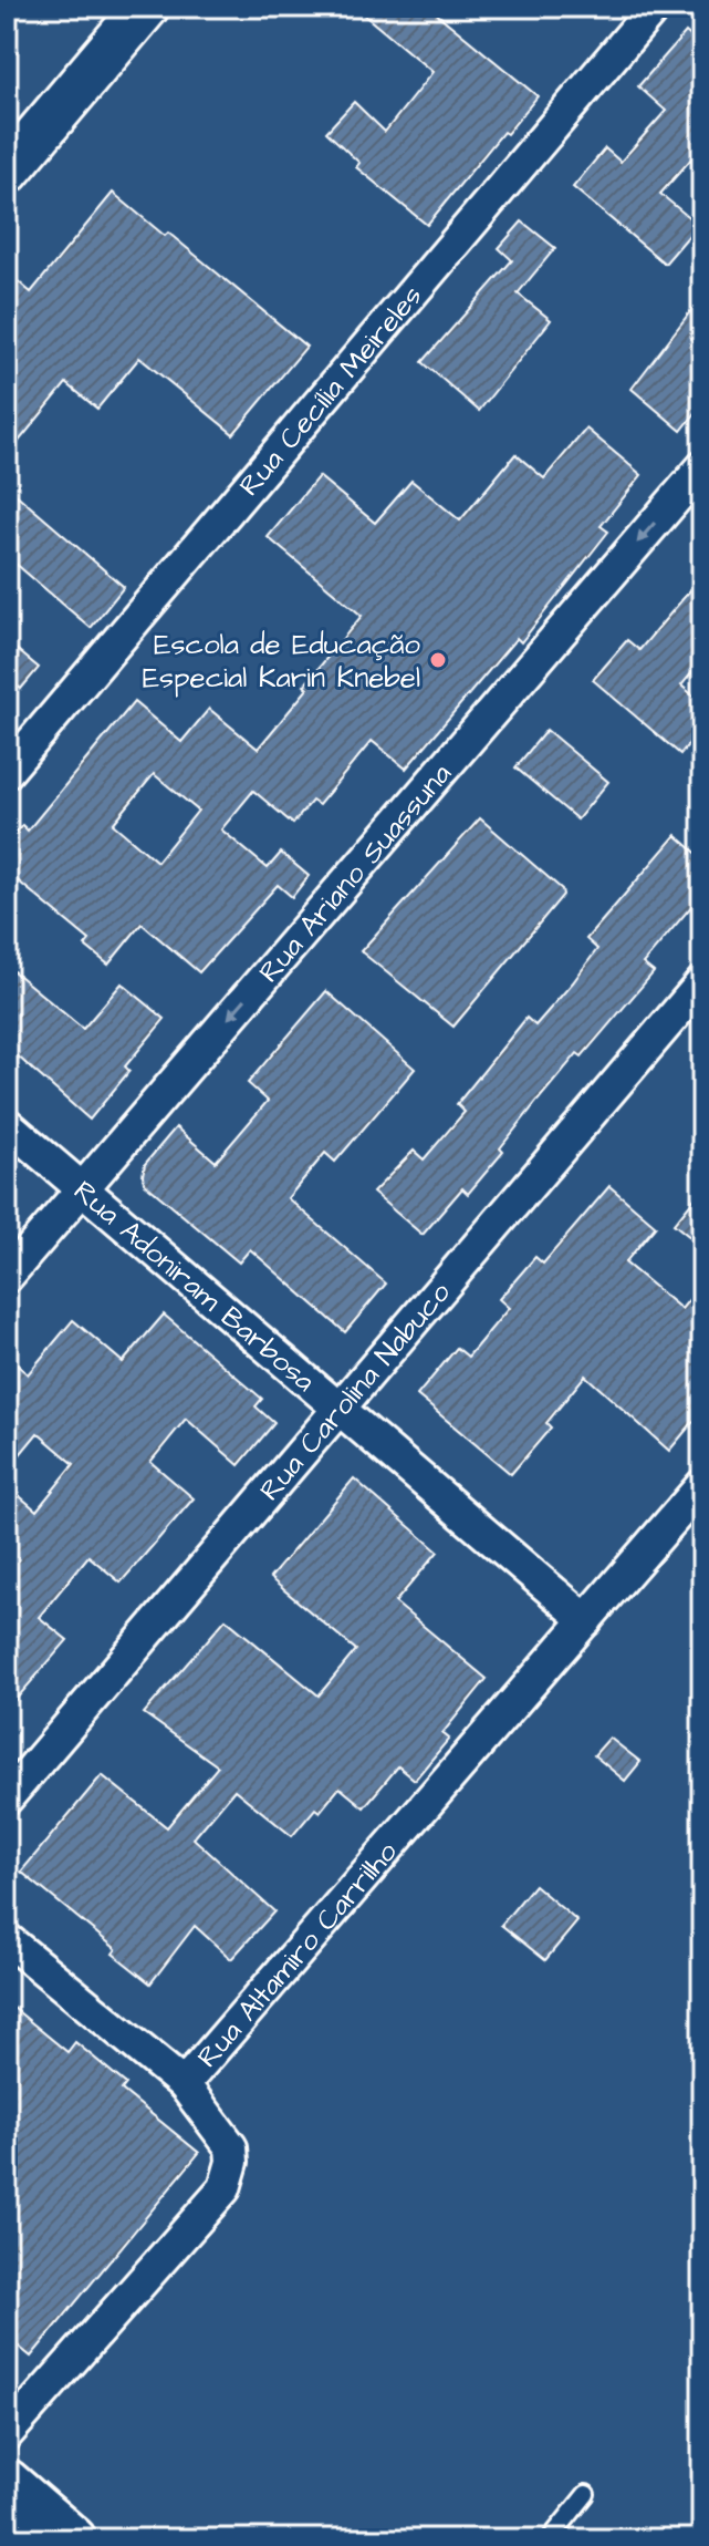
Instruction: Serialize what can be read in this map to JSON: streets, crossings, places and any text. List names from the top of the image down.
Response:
{
  "streets": {
    "street": [
      "Rua Cecília Meireles",
      "Rua Ariano Suassuna",
      "Rua Adoniram Barbosa",
      "Rua Carolina Nabuco",
      "Rua Altamiro Carrilho"
    ]
  },
  "crossings": [
    ["Rua Ariano Suassuna", "Rua Adoniram Barbosa"],
    ["Rua Adoniram Barbosa", "Rua Carolina Nabuco"],
    ["Rua Adoniram Barbosa", "Rua Altamiro Carrilho"]
  ],
  "one_way": ["Rua Ariano Suassuna"],
  "places": ["Escola de Educação Especial Karin Knebel"]
}
